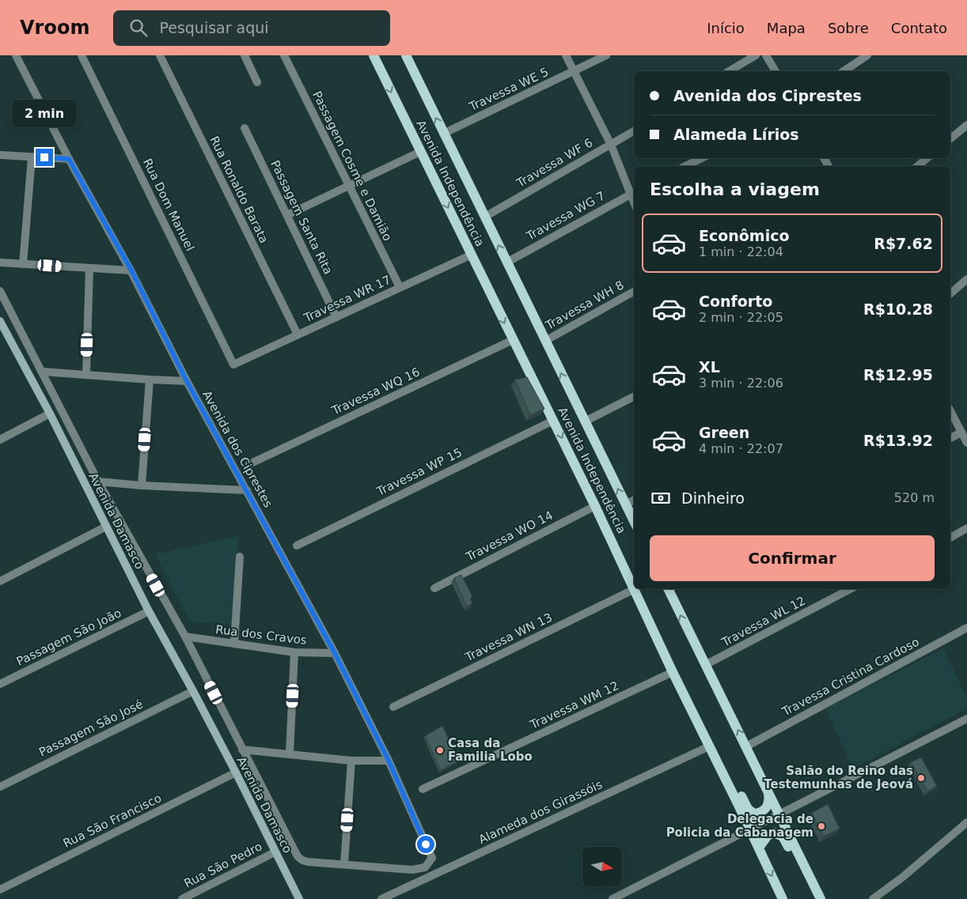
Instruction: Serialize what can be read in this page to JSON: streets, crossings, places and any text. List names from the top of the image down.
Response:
{
  "streets": {
    "main road": ["Avenida Independência"],
    "street": [
      "Travessa WE 5",
      "Travessa WF 6",
      "Passagem Cosme e Damião",
      "Rua Ronaldo Barata",
      "Rua Dom Manuel",
      "Travessa WG 7",
      "Passagem Santa Rita",
      "Travessa WR 17",
      "Travessa WH 8",
      "Travessa WQ 16",
      "Avenida dos Ciprestes",
      "Travessa WP 15",
      "Avenida Damasco",
      "Travessa WO 14",
      "Travessa WL 12",
      "Rua dos Cravos",
      "Passagem São João",
      "Travessa WN 13",
      "Travessa Cristina Cardoso",
      "Travessa WM 12",
      "Passagem São José",
      "Alameda dos Girassóis",
      "Rua São Francisco",
      "Rua São Pedro"
    ]
  },
  "crossings": [
    ["Travessa WE 5", "Avenida Independência"],
    ["Travessa WF 6", "Avenida Independência"],
    ["Passagem Cosme e Damião", "Travessa WR 17"],
    ["Avenida Independência", "Travessa WG 7"],
    ["Avenida Independência", "Travessa WR 17"],
    ["Avenida Independência", "Travessa WH 8"],
    ["Avenida Independência", "Travessa WQ 16"],
    ["Avenida Independência", "Travessa WP 15"],
    ["Avenida Independência", "Travessa WO 14"],
    ["Avenida Independência", "Travessa WN 13"],
    ["Avenida Independência", "Travessa WM 12"],
    ["Avenida Independência", "Alameda dos Girassóis"],
    ["Rua Ronaldo Barata", "Travessa WR 17"],
    ["Rua Dom Manuel", "Travessa WR 17"],
    ["Passagem Santa Rita", "Travessa WR 17"],
    ["Avenida dos Ciprestes", "Avenida Damasco"],
    ["Avenida dos Ciprestes", "Rua dos Cravos"],
    ["Avenida Damasco", "Rua dos Cravos"],
    ["Avenida Damasco", "Passagem São João"],
    ["Avenida Damasco", "Passagem São José"],
    ["Avenida Damasco", "Rua São Francisco"],
    ["Avenida Damasco", "Rua São Pedro"]
  ],
  "places": ["Casa da Familia Lobo", "Salão do Reino das Testemunhas de Jeová", "Delegacia de Policia da Cabanagem"],
  "north": "right",
  "page": {
    "header": "Vroom",
    "search": "Pesquisar aqui",
    "nav": [
      "Início",
      "Mapa",
      "Sobre",
      "Contato"
    ],
    "banner": ["Avenida dos Ciprestes", "Alameda Lírios"],
    "bubble": "2 min",
    "heading": "Escolha a viagem",
    "list": [
      {
        "name": "Econômico",
        "note": "1 min · 22:04",
        "value": "R$7.62"
      },
      {
        "name": "Conforto",
        "note": "2 min · 22:05",
        "value": "R$10.28"
      },
      {
        "name": "XL",
        "note": "3 min · 22:06",
        "value": "R$12.95"
      },
      {
        "name": "Green",
        "note": "4 min · 22:07",
        "value": "R$13.92"
      }
    ],
    "pay": ["Dinheiro", "520 m"],
    "buttons": "Confirmar"
  }
}
